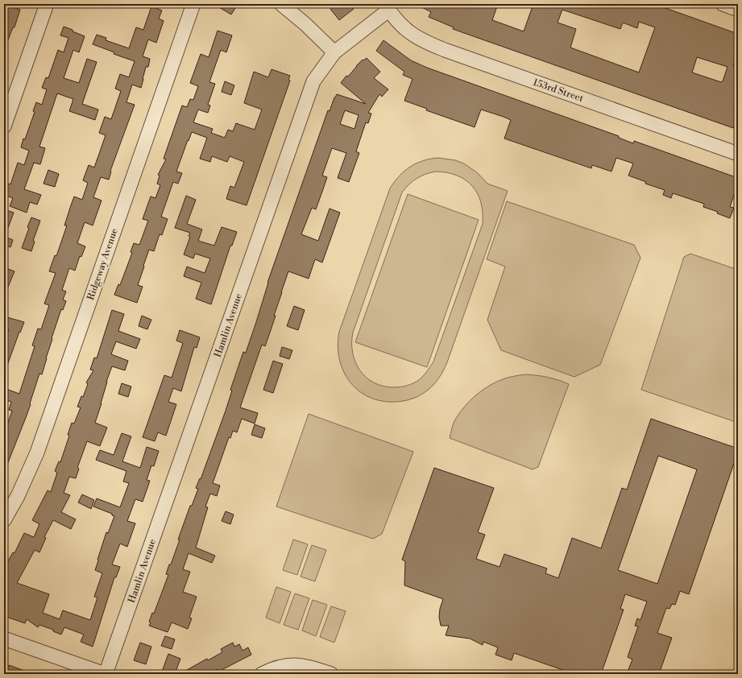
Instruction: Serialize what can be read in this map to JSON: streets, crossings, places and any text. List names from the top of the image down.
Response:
{
  "streets": {
    "street": ["153rd Street", "Ridgeway Avenue", "Hamlin Avenue"]
  },
  "crossings": [
    ["153rd Street", "Hamlin Avenue"]
  ]
}
